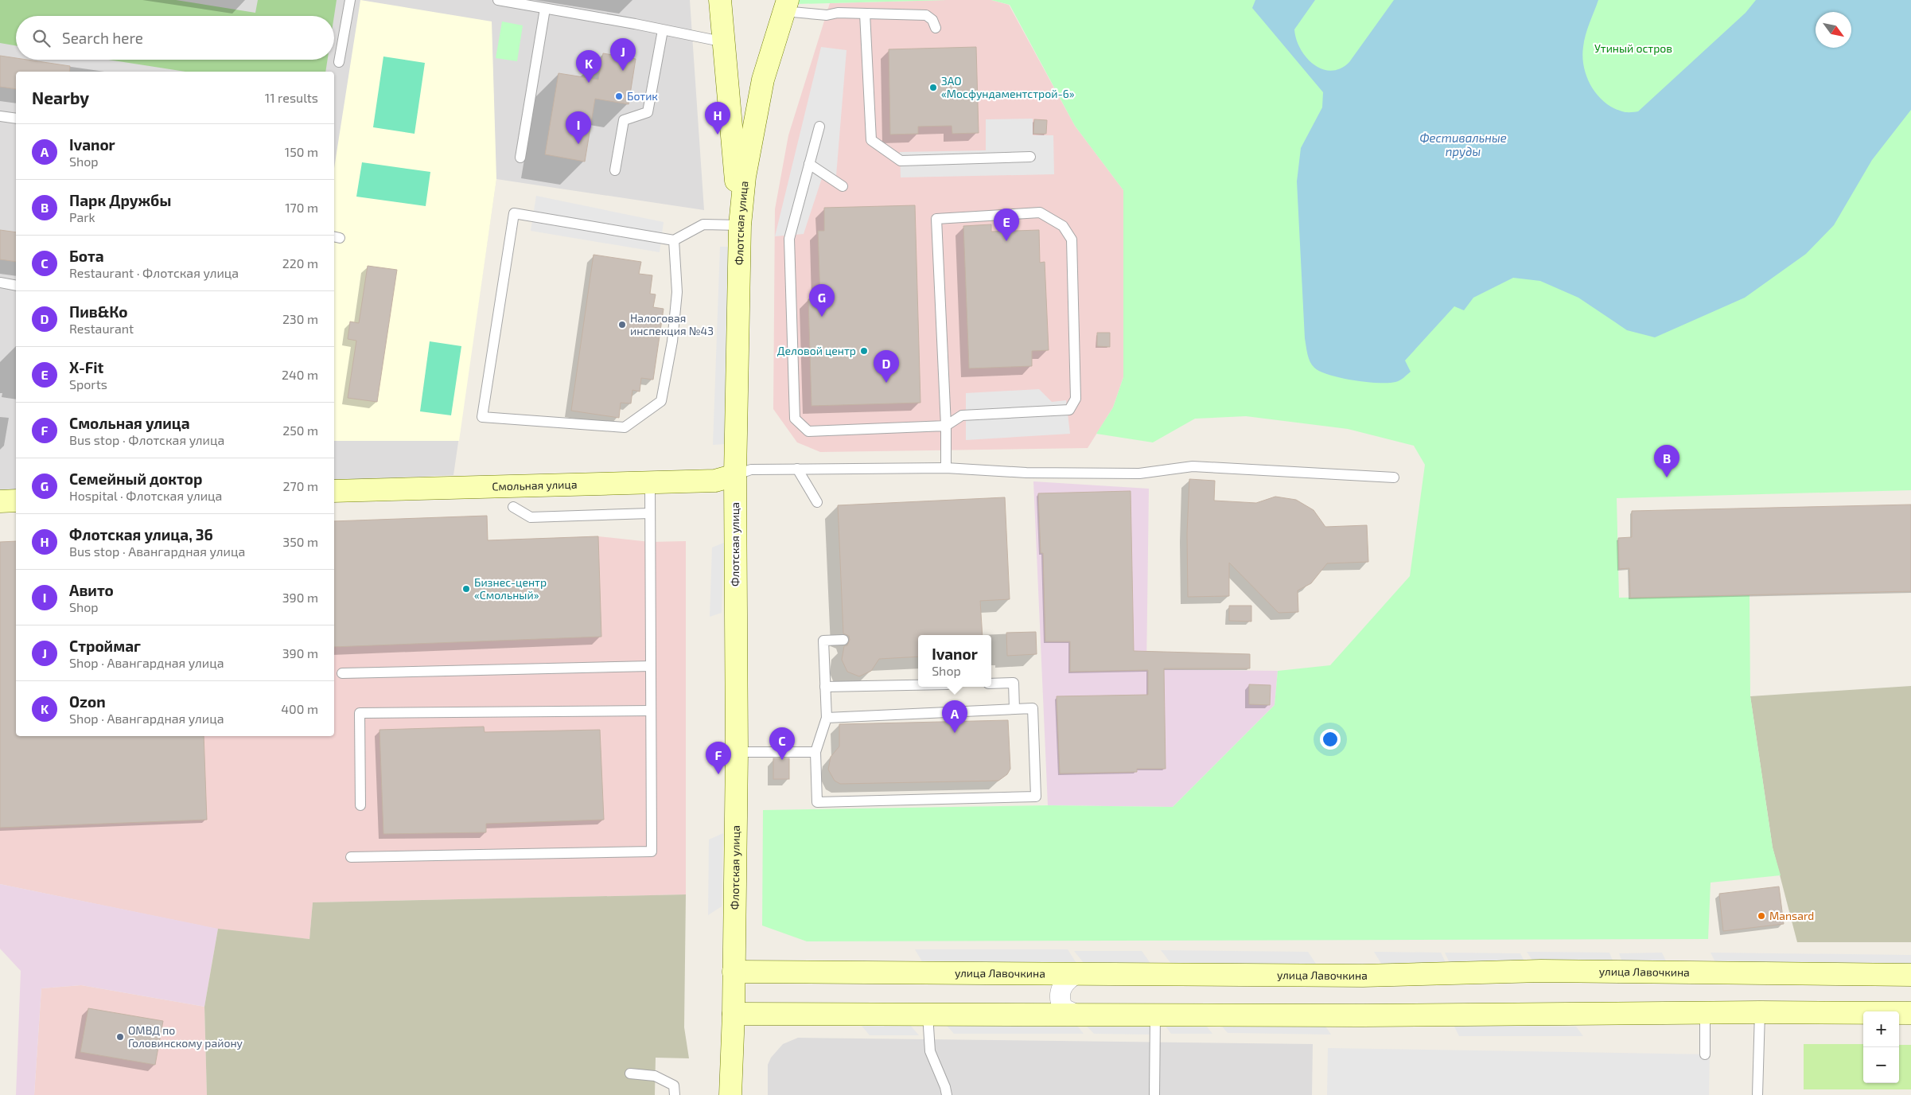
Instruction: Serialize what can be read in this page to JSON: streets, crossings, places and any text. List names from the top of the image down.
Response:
{
  "streets": {
    "main road": ["Флотская улица", "Смольная улица", "улица Лавочкина"]
  },
  "crossings": [
    ["Флотская улица", "Смольная улица"],
    ["Флотская улица", "улица Лавочкина"]
  ],
  "water": ["Фестивальные пруды"],
  "parks": ["Утиный остров"],
  "places": [
    "ЗАО «Мосфундаментстрой-6»",
    "Ботик",
    "Налоговая инспекция №43",
    "Деловой центр",
    "Бизнес-центр «Смольный»",
    "Mansard",
    "ОМВД по Головинскому району"
  ],
  "north": "bottom right",
  "page": {
    "search": "Search here",
    "pins": [
      "J",
      "K",
      "H",
      "I",
      "E",
      "G",
      "D",
      "B",
      "A",
      "C",
      "F"
    ],
    "heading": ["Nearby", "11 results"],
    "list": [
      {
        "mark": "A",
        "name": "Ivanor",
        "note": "Shop",
        "value": "150 m"
      },
      {
        "mark": "B",
        "name": "Парк Дружбы",
        "note": "Park",
        "value": "170 m"
      },
      {
        "mark": "C",
        "name": "Бота",
        "note": "Restaurant · Флотская улица",
        "value": "220 m"
      },
      {
        "mark": "D",
        "name": "Пив&Ко",
        "note": "Restaurant",
        "value": "230 m"
      },
      {
        "mark": "E",
        "name": "X-Fit",
        "note": "Sports",
        "value": "240 m"
      },
      {
        "mark": "F",
        "name": "Смольная улица",
        "note": "Bus stop · Флотская улица",
        "value": "250 m"
      },
      {
        "mark": "G",
        "name": "Семейный доктор",
        "note": "Hospital · Флотская улица",
        "value": "270 m"
      },
      {
        "mark": "H",
        "name": "Флотская улица, 36",
        "note": "Bus stop · Авангардная улица",
        "value": "350 m"
      },
      {
        "mark": "I",
        "name": "Авито",
        "note": "Shop",
        "value": "390 m"
      },
      {
        "mark": "J",
        "name": "Строймаг",
        "note": "Shop · Авангардная улица",
        "value": "390 m"
      },
      {
        "mark": "K",
        "name": "Ozon",
        "note": "Shop · Авангардная улица",
        "value": "400 m"
      }
    ],
    "popup": ["Ivanor", "Shop"],
    "map_buttons": ["+", "−"]
  }
}
